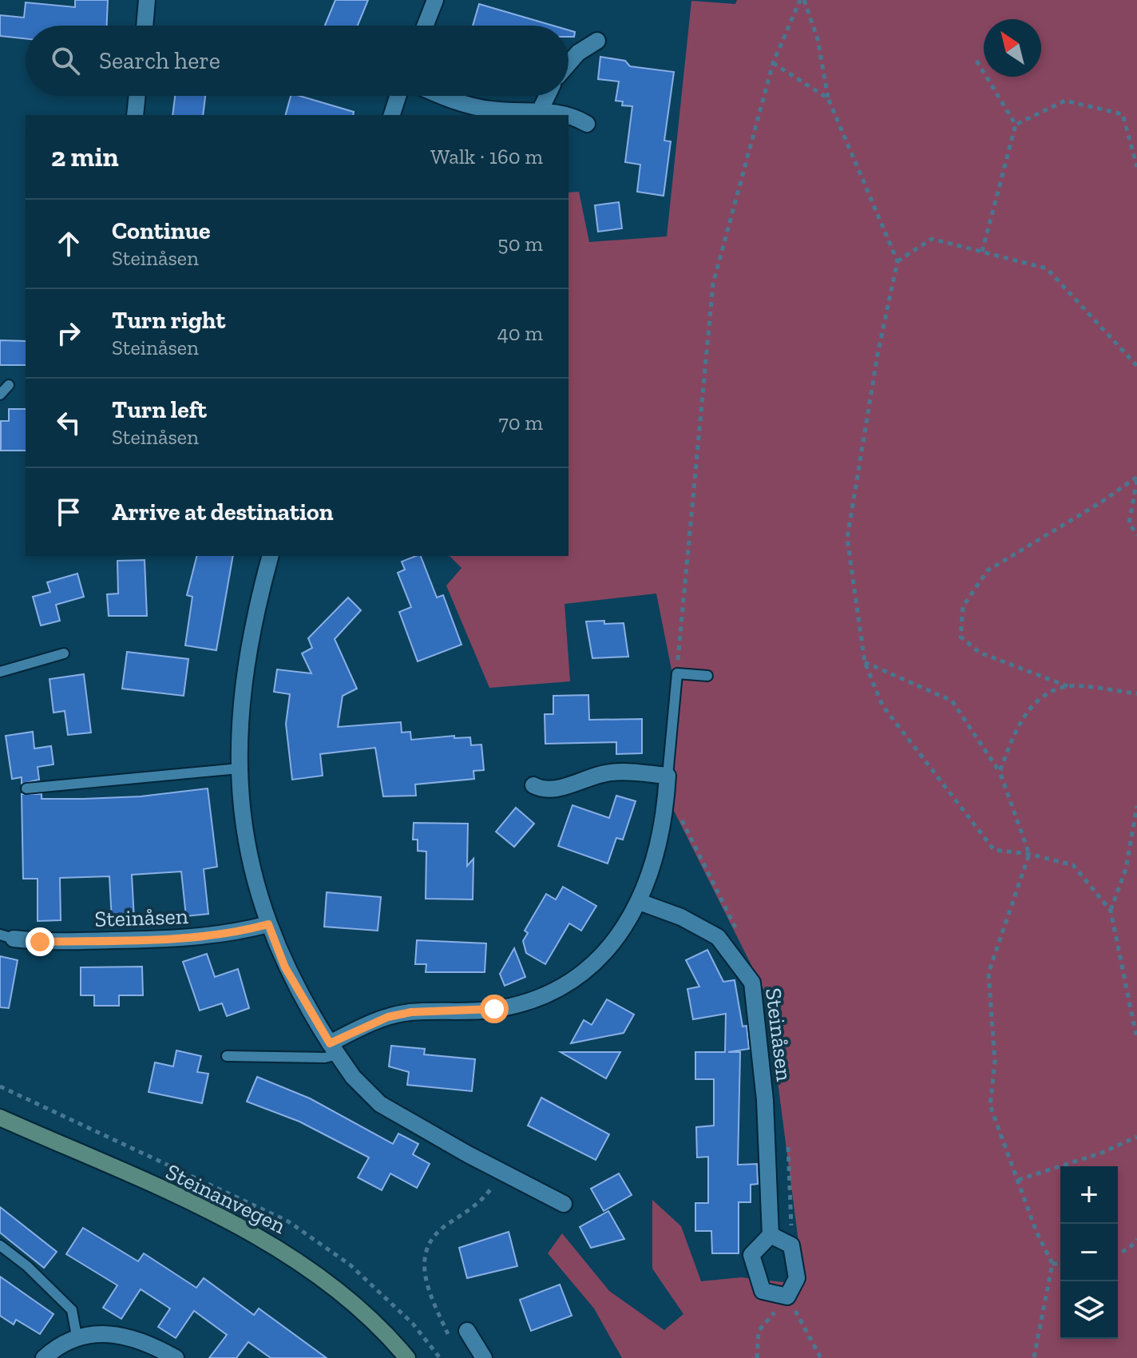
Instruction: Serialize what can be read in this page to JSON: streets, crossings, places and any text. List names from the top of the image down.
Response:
{
  "streets": {
    "main road": ["Steinanvegen"],
    "street": ["Steinåsen"]
  },
  "north": "top left",
  "page": {
    "search": "Search here",
    "heading": ["2 min", "Walk · 160 m"],
    "list": [
      ["Continue", "Steinåsen", "50 m"],
      ["Turn right", "Steinåsen", "40 m"],
      ["Turn left", "Steinåsen", "70 m"],
      "Arrive at destination"
    ],
    "map_buttons": ["+", "−"]
  }
}
